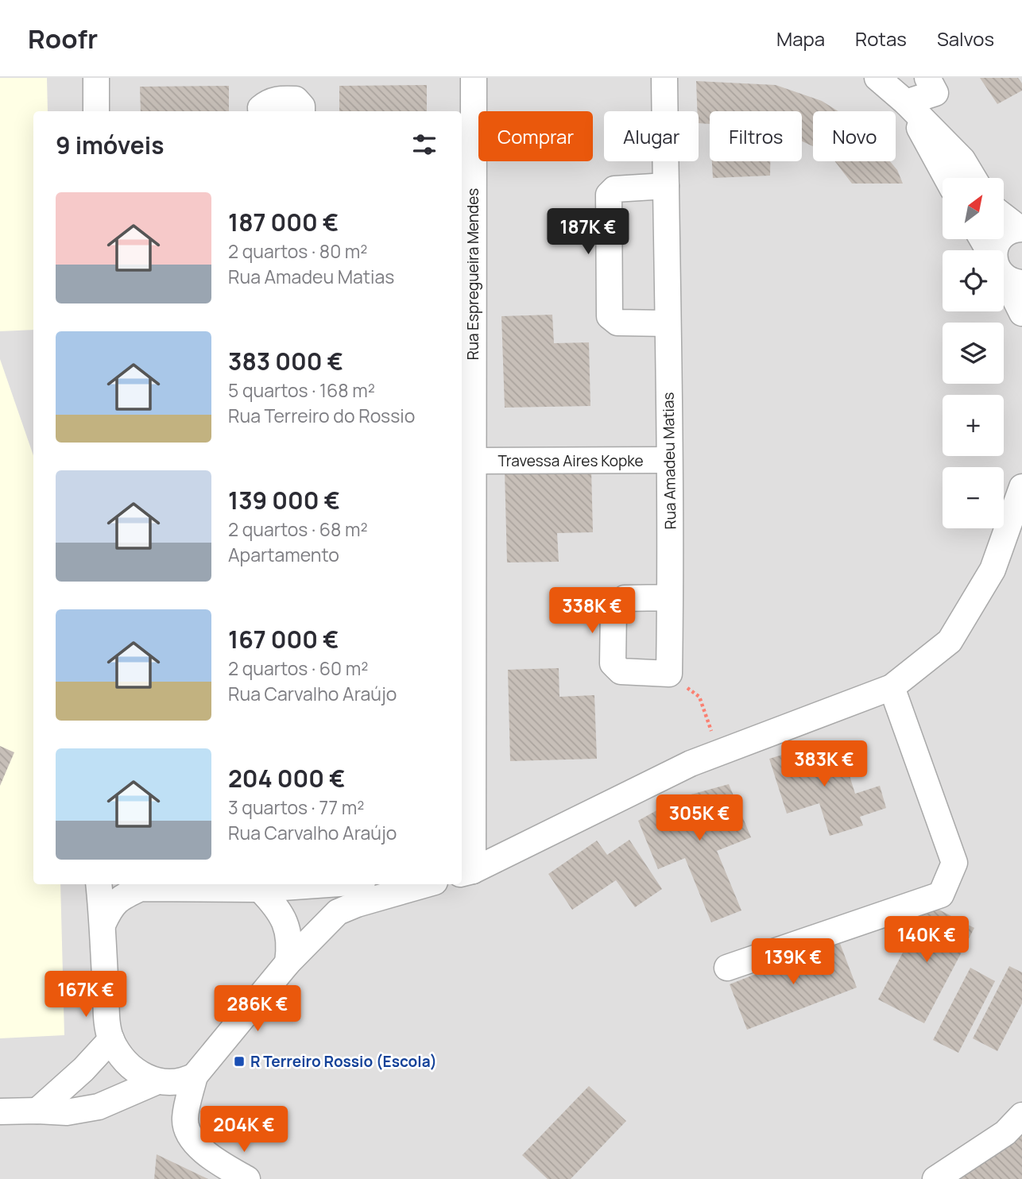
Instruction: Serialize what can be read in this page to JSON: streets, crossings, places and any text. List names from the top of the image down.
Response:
{
  "streets": {
    "street": ["Rua Espregueira Mendes", "Travessa Aires Kopke", "Rua Amadeu Matias"]
  },
  "crossings": [
    ["Rua Espregueira Mendes", "Travessa Aires Kopke"],
    ["Travessa Aires Kopke", "Rua Amadeu Matias"]
  ],
  "places": {
    "transit": ["R Terreiro Rossio (Escola)"]
  },
  "north": "top right",
  "page": {
    "header": "Roofr",
    "nav": ["Mapa", "Rotas", "Salvos"],
    "chip": [
      "Comprar",
      "Alugar",
      "Filtros",
      "Novo"
    ],
    "heading": "9 imóveis",
    "map_buttons": ["+", "−"],
    "list": [
      {
        "name": "187 000 €",
        "note": "2 quartos · 80 m² · Rua Amadeu Matias"
      },
      {
        "name": "383 000 €",
        "note": "5 quartos · 168 m² · Rua Terreiro do Rossio"
      },
      {
        "name": "139 000 €",
        "note": "2 quartos · 68 m² · Apartamento"
      },
      {
        "name": "167 000 €",
        "note": "2 quartos · 60 m² · Rua Carvalho Araújo"
      },
      {
        "name": "204 000 €",
        "note": "3 quartos · 77 m² · Rua Carvalho Araújo"
      }
    ],
    "price": [
      "187K €",
      "338K €",
      "383K €",
      "305K €",
      "140K €",
      "139K €",
      "167K €",
      "286K €",
      "204K €"
    ]
  }
}
